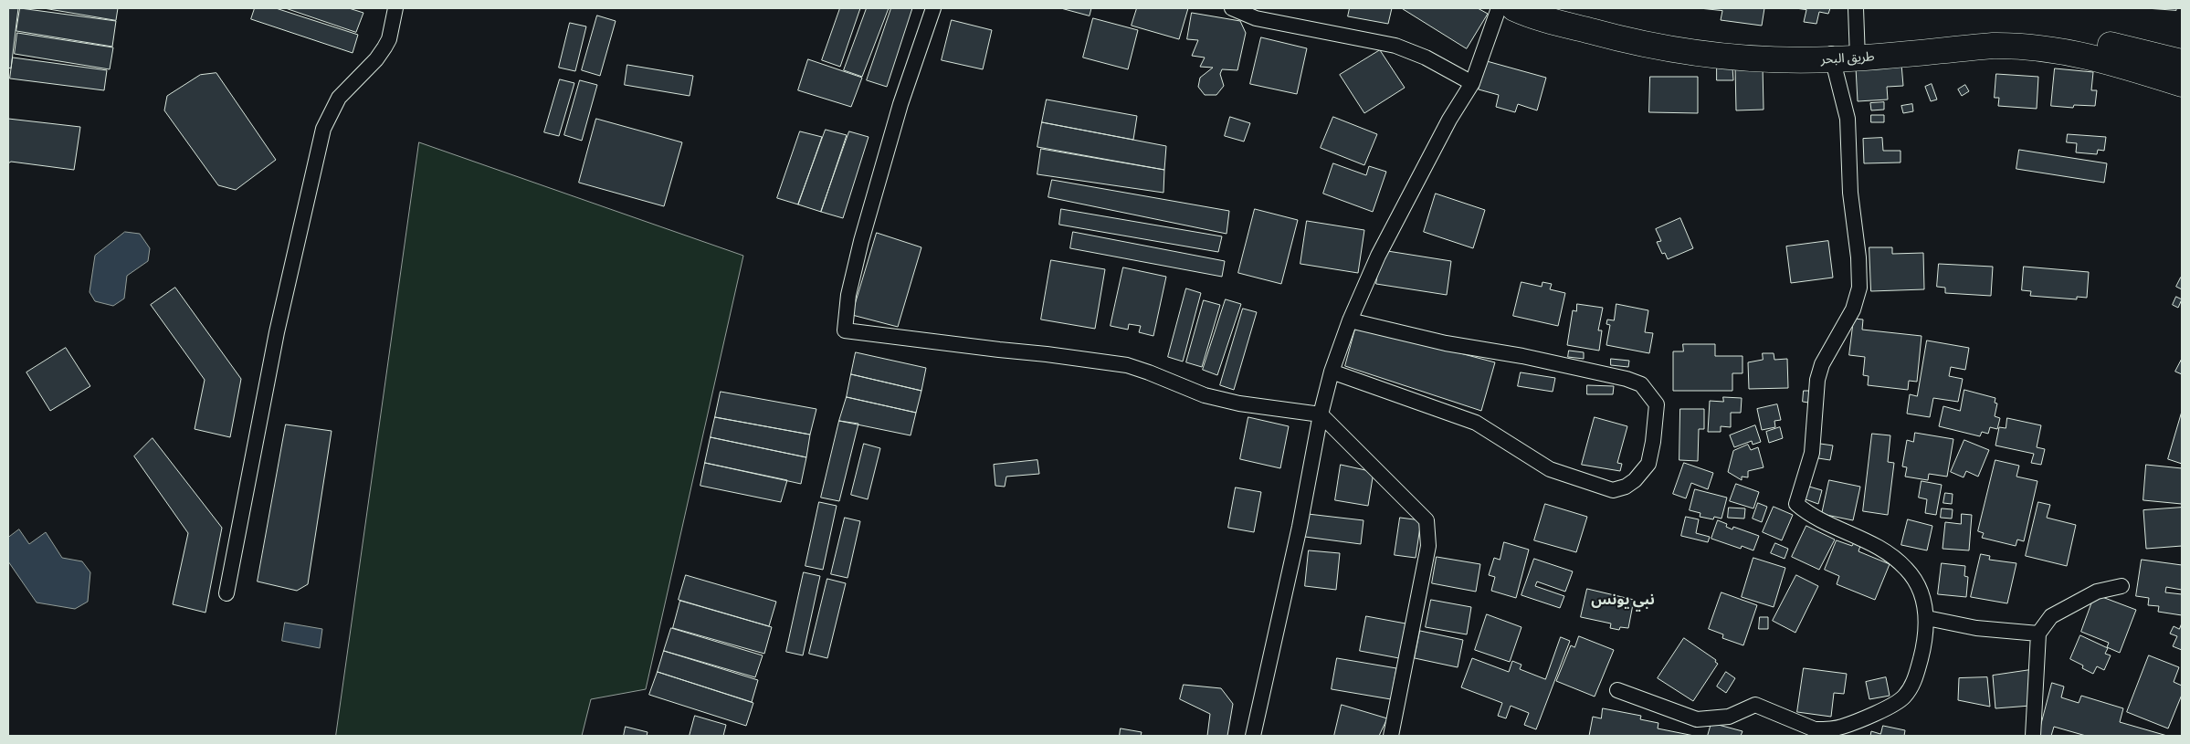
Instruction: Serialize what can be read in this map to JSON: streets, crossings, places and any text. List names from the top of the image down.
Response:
{
  "streets": {
    "highway": ["طريق البحر"]
  },
  "districts": ["نبي يونس"]
}
